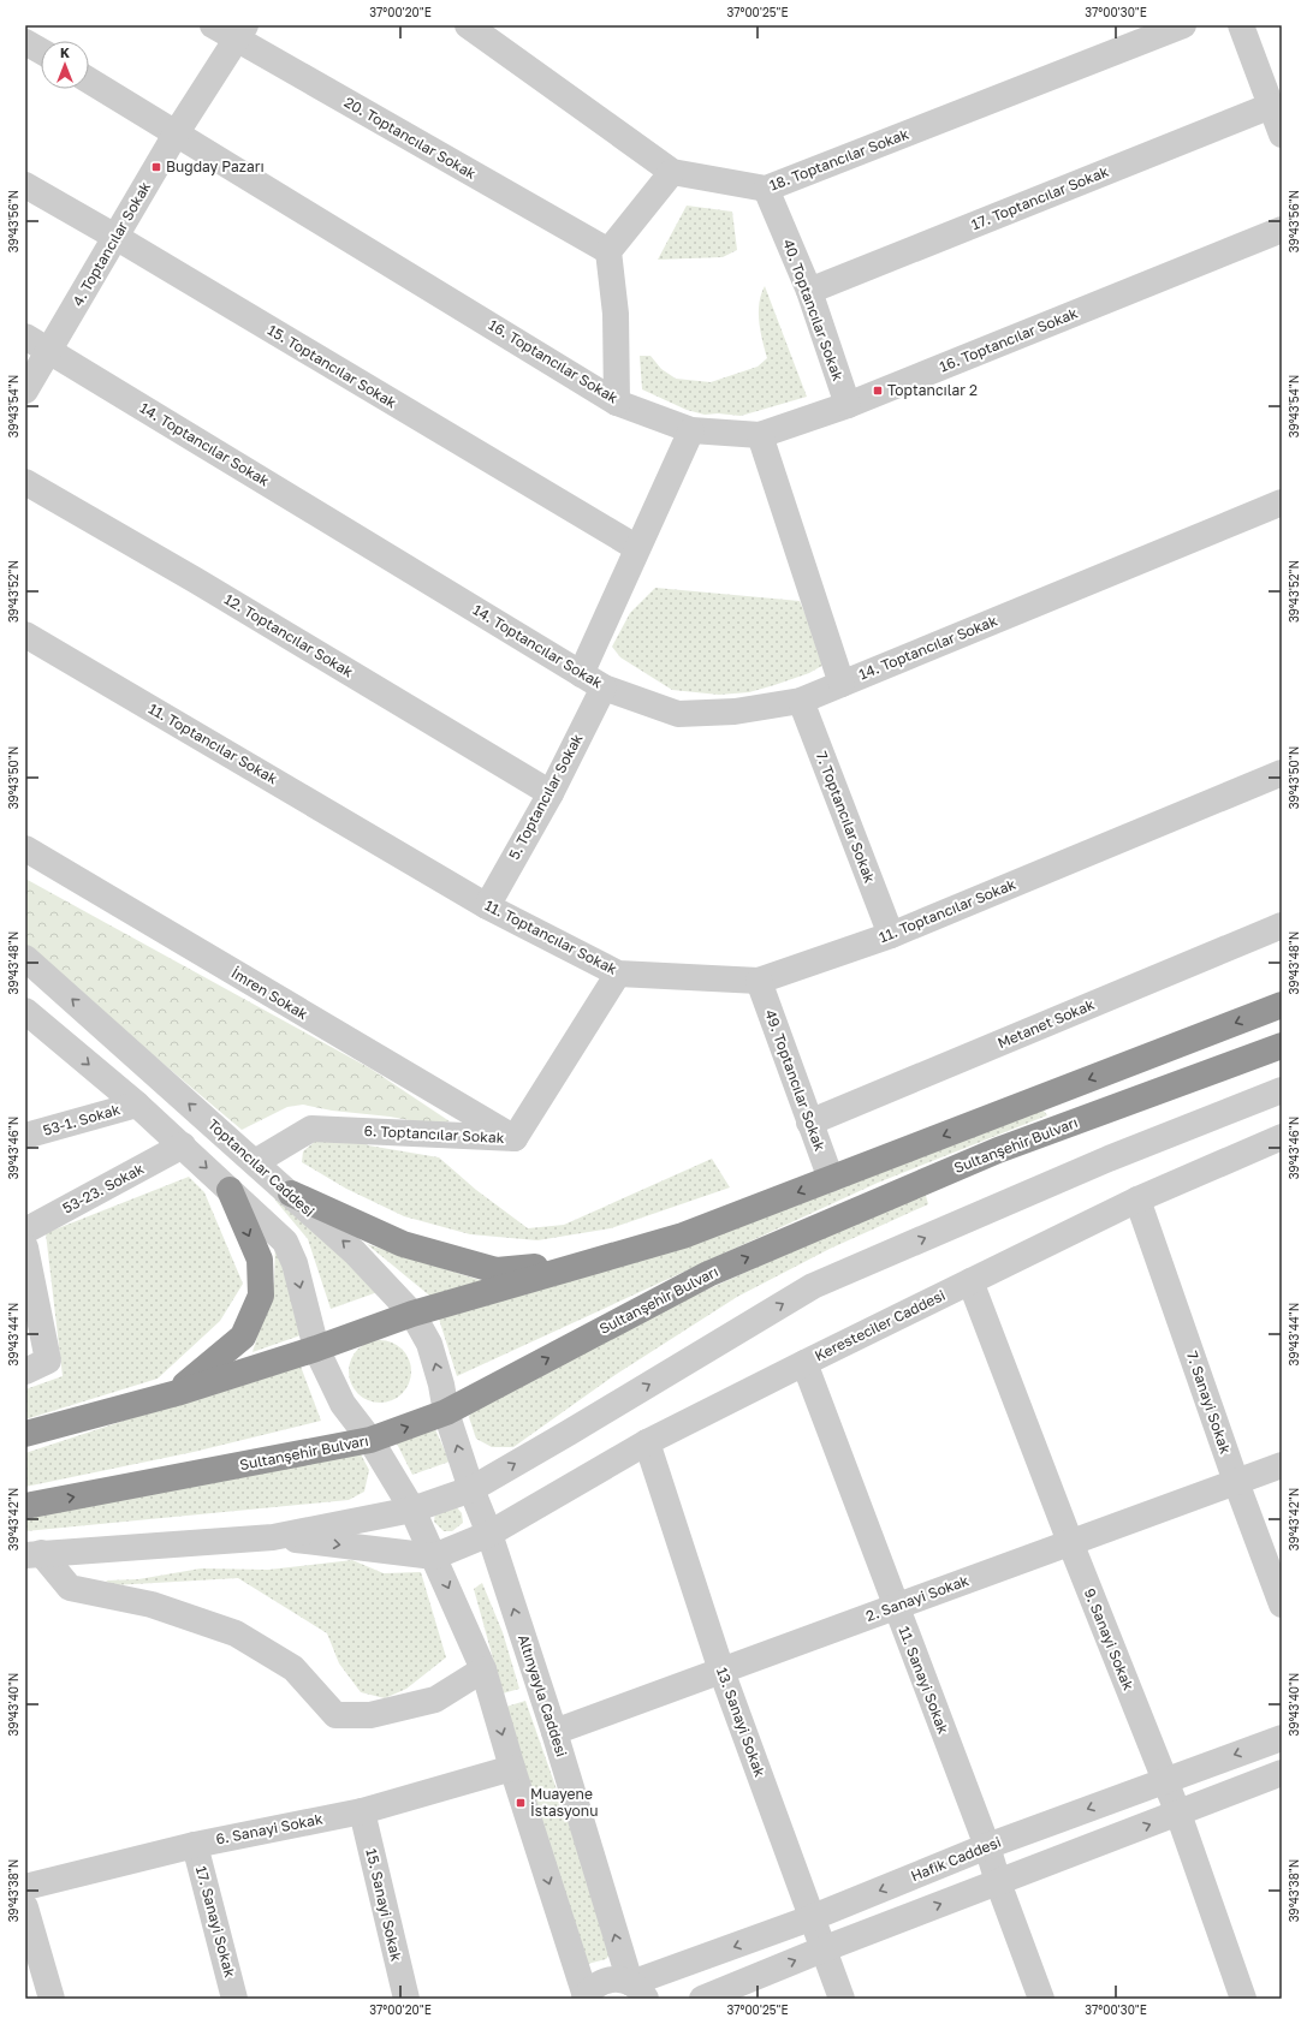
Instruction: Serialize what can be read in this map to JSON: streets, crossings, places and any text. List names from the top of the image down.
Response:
{
  "streets": {
    "highway": ["Sultanşehir Bulvarı"],
    "street": [
      "20. Toptancılar Sokak",
      "18. Toptancılar Sokak",
      "17. Toptancılar Sokak",
      "4. Toptancılar Sokak",
      "40. Toptancılar Sokak",
      "16. Toptancılar Sokak",
      "15. Toptancılar Sokak",
      "14. Toptancılar Sokak",
      "12. Toptancılar Sokak",
      "11. Toptancılar Sokak",
      "5. Toptancılar Sokak",
      "7. Toptancılar Sokak",
      "İmren Sokak",
      "Metanet Sokak",
      "49. Toptancılar Sokak",
      "53-1. Sokak",
      "6. Toptancılar Sokak",
      "Toptancılar Caddesi",
      "53-23. Sokak",
      "Keresteciler Caddesi",
      "7. Sanayi Sokak",
      "2. Sanayi Sokak",
      "9. Sanayi Sokak",
      "11. Sanayi Sokak",
      "Altınyayla Caddesi",
      "13. Sanayi Sokak",
      "6. Sanayi Sokak",
      "Hafik Caddesi",
      "15. Sanayi Sokak",
      "17. Sanayi Sokak"
    ]
  },
  "crossings": [
    ["20. Toptancılar Sokak", "4. Toptancılar Sokak"],
    ["18. Toptancılar Sokak", "40. Toptancılar Sokak"],
    ["17. Toptancılar Sokak", "40. Toptancılar Sokak"],
    ["4. Toptancılar Sokak", "16. Toptancılar Sokak"],
    ["4. Toptancılar Sokak", "15. Toptancılar Sokak"],
    ["4. Toptancılar Sokak", "14. Toptancılar Sokak"],
    ["40. Toptancılar Sokak", "16. Toptancılar Sokak"],
    ["14. Toptancılar Sokak", "5. Toptancılar Sokak"],
    ["14. Toptancılar Sokak", "7. Toptancılar Sokak"],
    ["12. Toptancılar Sokak", "5. Toptancılar Sokak"],
    ["11. Toptancılar Sokak", "5. Toptancılar Sokak"],
    ["11. Toptancılar Sokak", "7. Toptancılar Sokak"],
    ["11. Toptancılar Sokak", "49. Toptancılar Sokak"],
    ["11. Toptancılar Sokak", "6. Toptancılar Sokak"],
    ["İmren Sokak", "6. Toptancılar Sokak"],
    ["Metanet Sokak", "49. Toptancılar Sokak"],
    ["6. Toptancılar Sokak", "Toptancılar Caddesi"],
    ["Sultanşehir Bulvarı", "Toptancılar Caddesi"],
    ["Sultanşehir Bulvarı", "Altınyayla Caddesi"],
    ["Toptancılar Caddesi", "Altınyayla Caddesi"],
    ["Keresteciler Caddesi", "7. Sanayi Sokak"],
    ["Keresteciler Caddesi", "9. Sanayi Sokak"],
    ["Keresteciler Caddesi", "11. Sanayi Sokak"],
    ["Keresteciler Caddesi", "Altınyayla Caddesi"],
    ["Keresteciler Caddesi", "13. Sanayi Sokak"],
    ["7. Sanayi Sokak", "2. Sanayi Sokak"],
    ["2. Sanayi Sokak", "9. Sanayi Sokak"],
    ["2. Sanayi Sokak", "11. Sanayi Sokak"],
    ["2. Sanayi Sokak", "Altınyayla Caddesi"],
    ["2. Sanayi Sokak", "13. Sanayi Sokak"],
    ["9. Sanayi Sokak", "Hafik Caddesi"],
    ["11. Sanayi Sokak", "Hafik Caddesi"],
    ["Altınyayla Caddesi", "Hafik Caddesi"],
    ["13. Sanayi Sokak", "Hafik Caddesi"],
    ["6. Sanayi Sokak", "15. Sanayi Sokak"],
    ["6. Sanayi Sokak", "17. Sanayi Sokak"]
  ],
  "places": {
    "transit": ["Bugday Pazarı", "Toptancılar 2", "Muayene İstasyonu"]
  },
  "north": "top",
  "coordinates": [
    "37°00'20\"E",
    "37°00'25\"E",
    "37°00'30\"E",
    "39°43'56\"N",
    "39°43'54\"N",
    "39°43'52\"N",
    "39°43'50\"N",
    "39°43'48\"N",
    "39°43'46\"N",
    "39°43'44\"N",
    "39°43'42\"N",
    "39°43'40\"N",
    "39°43'38\"N"
  ]
}
